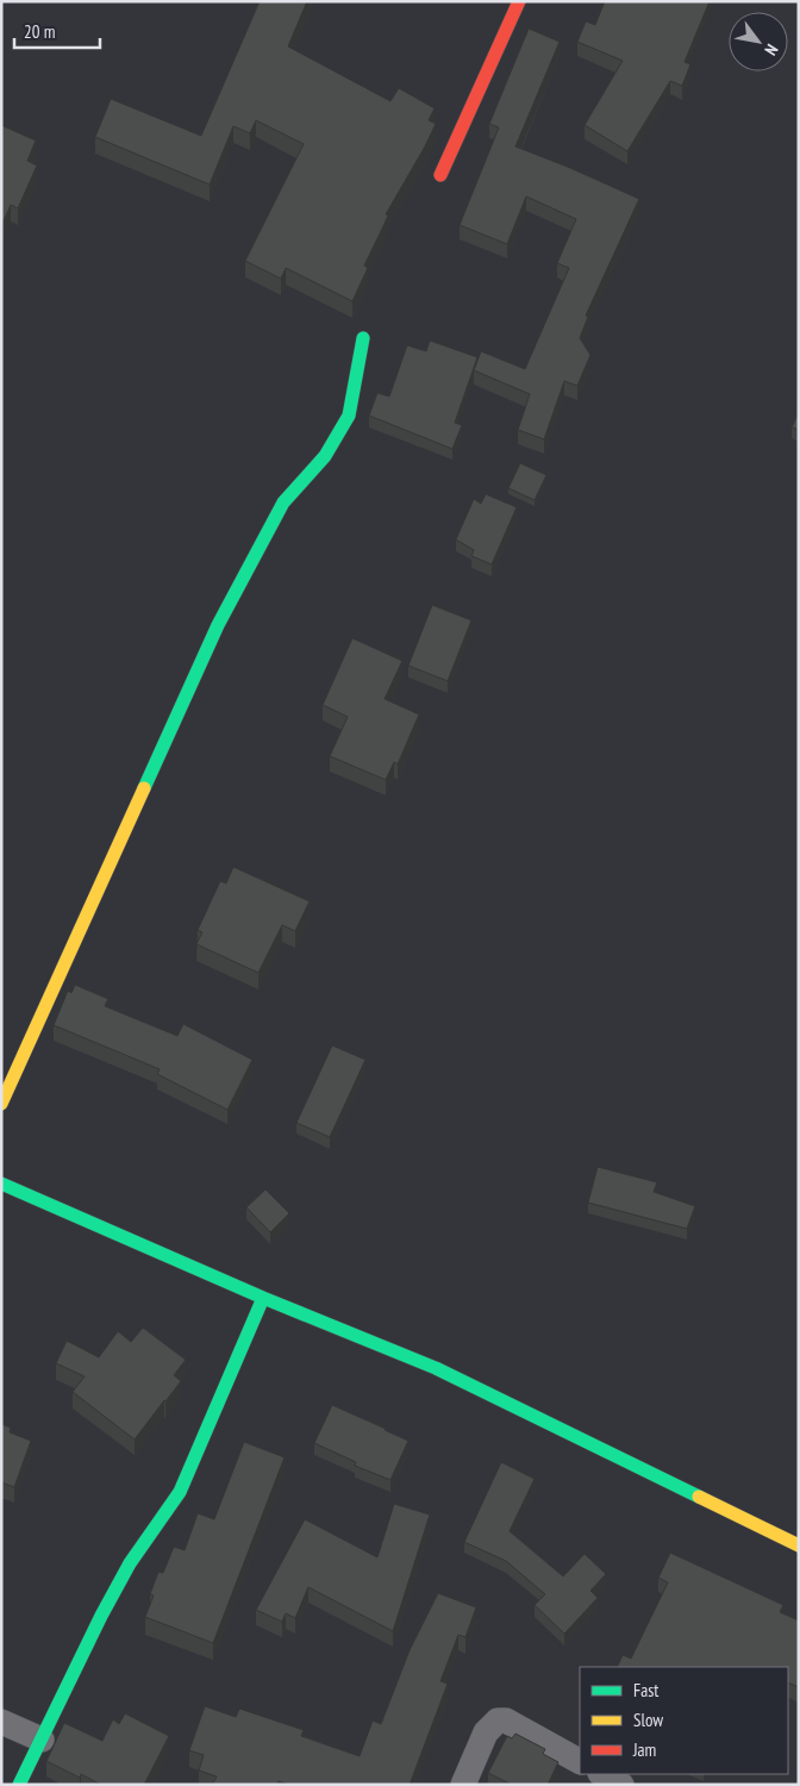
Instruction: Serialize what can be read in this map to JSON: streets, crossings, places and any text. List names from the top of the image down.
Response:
{
  "legend": ["Fast", "Slow", "Jam"],
  "scale_bar": "20 m",
  "north": "bottom right"
}
